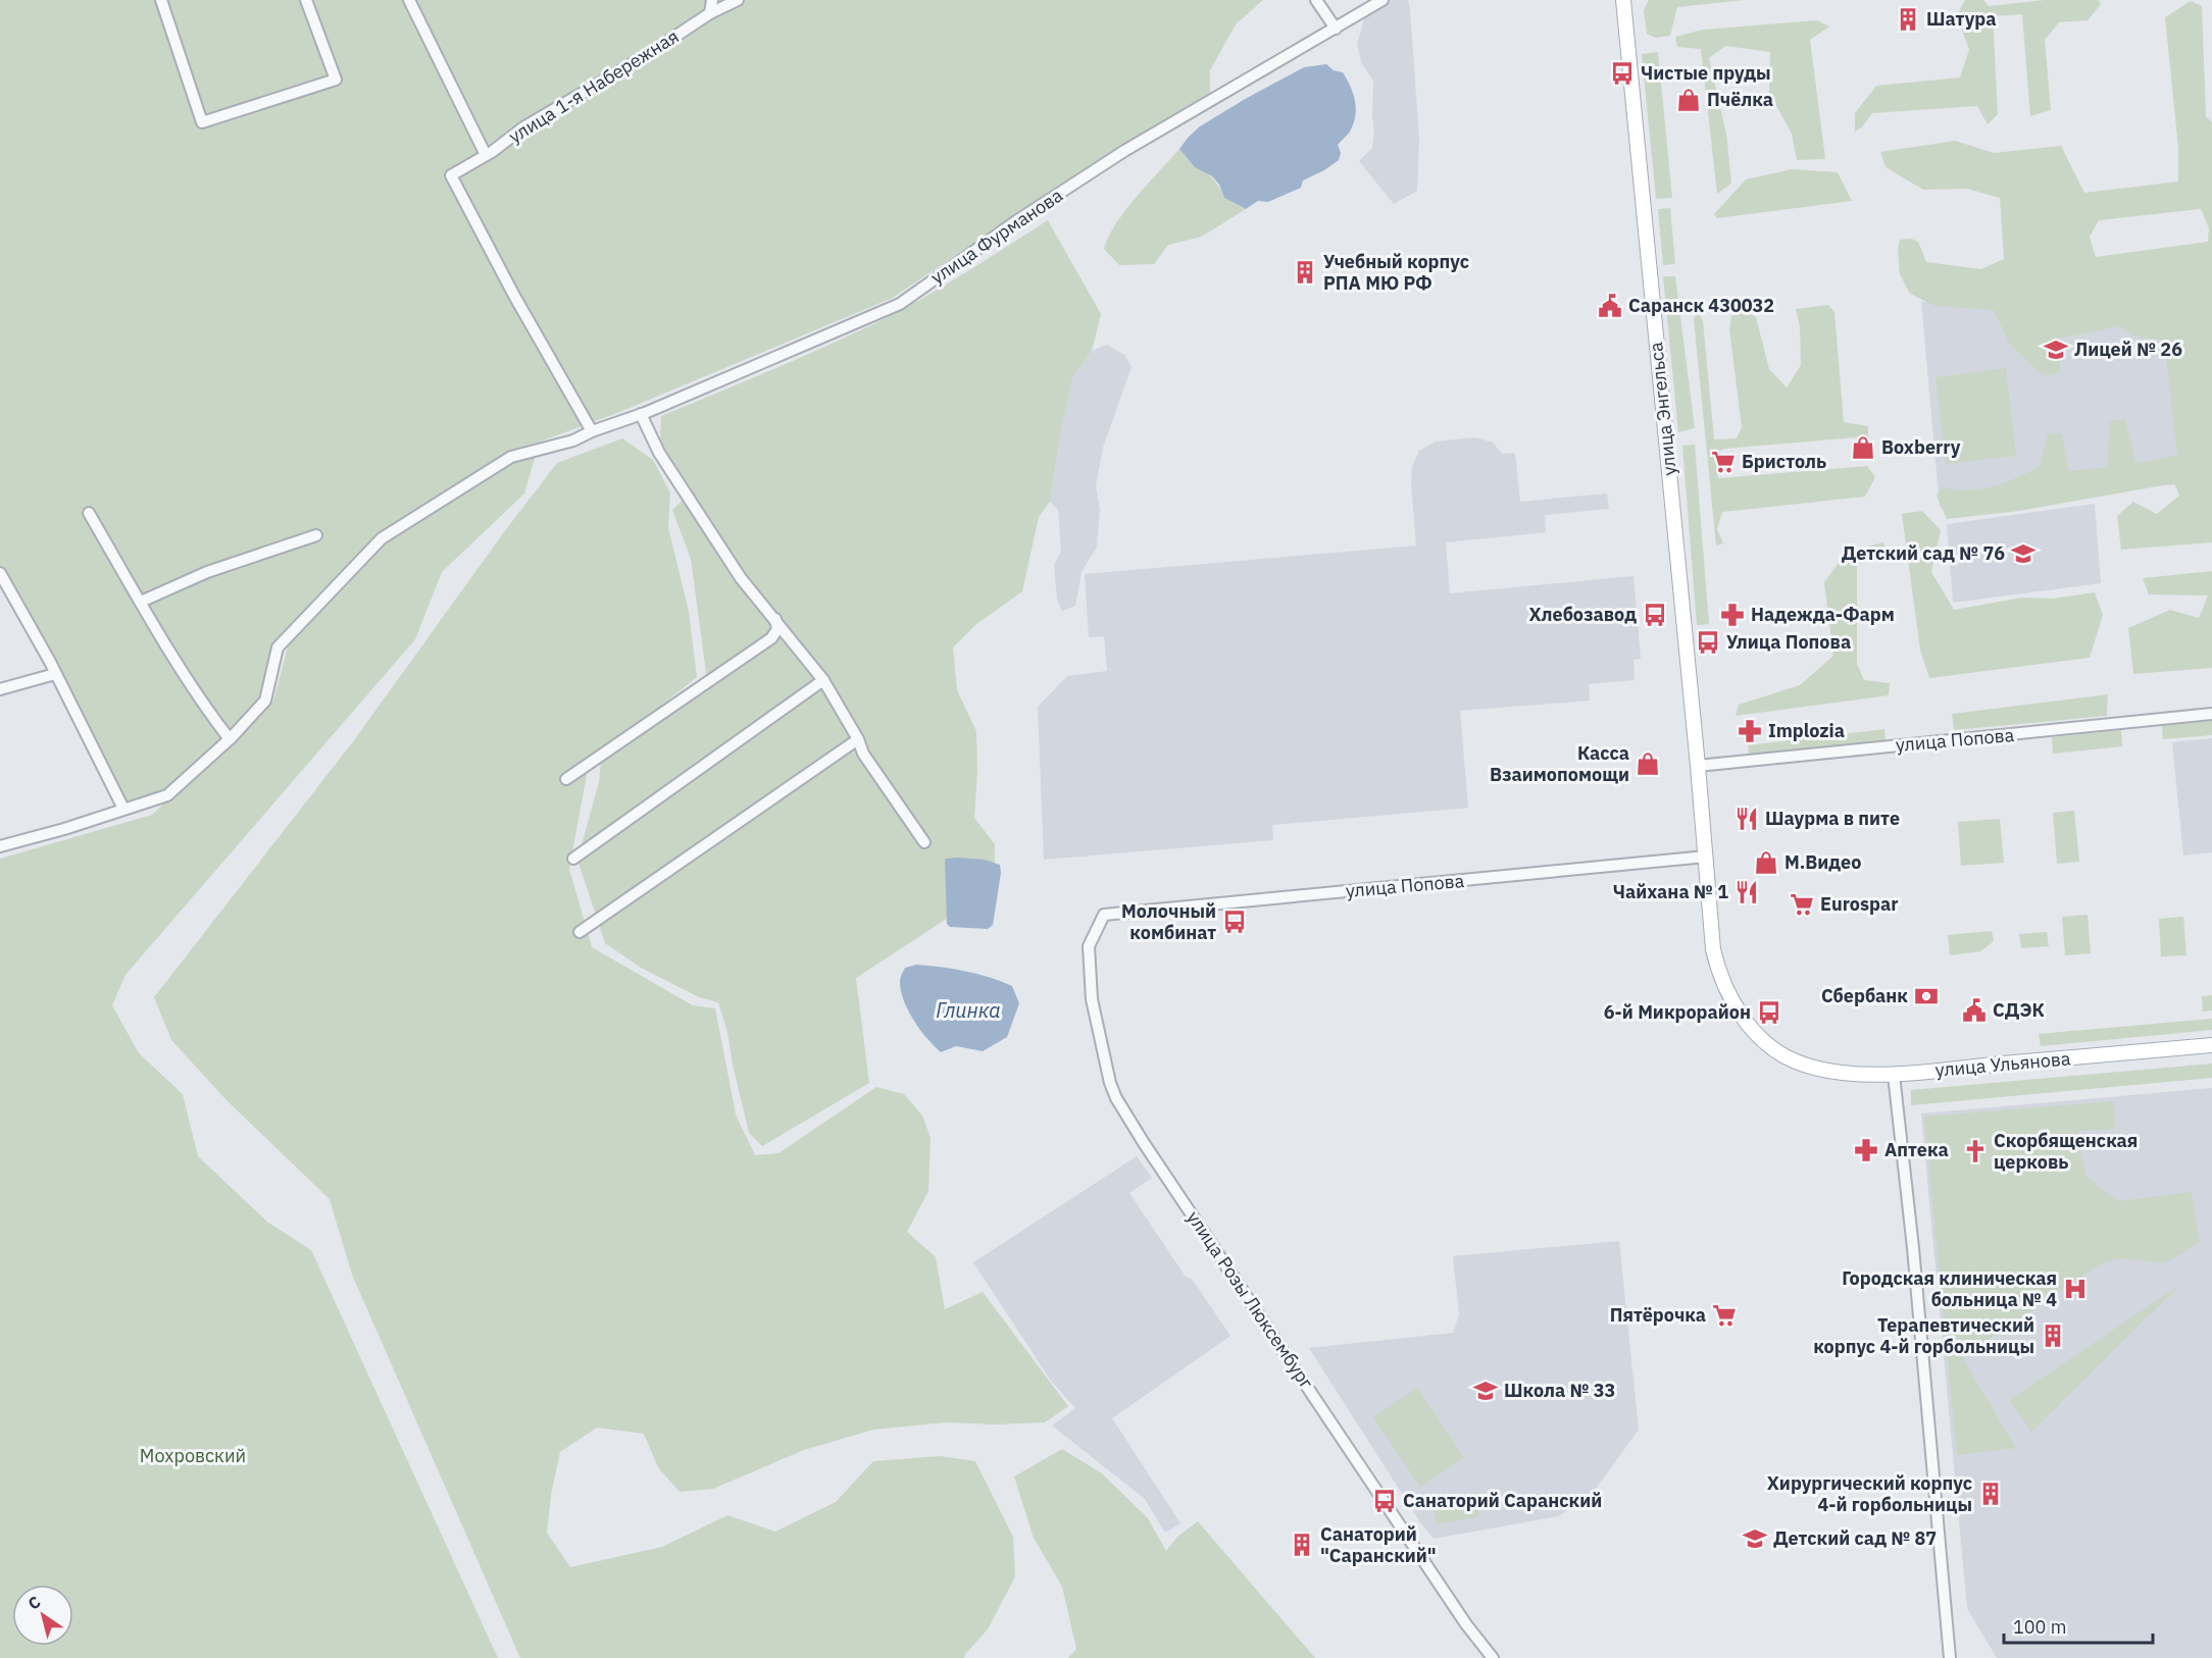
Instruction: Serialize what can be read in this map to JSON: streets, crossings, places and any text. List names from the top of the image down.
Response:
{
  "streets": {
    "main road": ["улица Энгельса", "улица Ульянова"],
    "street": [
      "улица 1-я Набережная",
      "улица Фурманова",
      "улица Попова",
      "улица Розы Люксембург"
    ]
  },
  "crossings": [
    ["улица 1-я Набережная", "улица Фурманова"],
    ["улица Энгельса", "улица Попова"],
    ["улица Попова", "улица Ульянова"],
    ["улица Попова", "улица Розы Люксембург"]
  ],
  "water": ["Глинка"],
  "parks": ["Мохровский"],
  "places": {
    "building": [
      "Шатура",
      "Учебный корпус РПА МЮ РФ",
      "Терапевтический корпус 4-й горбольницы",
      "Хирургический корпус 4-й горбольницы",
      "Санаторий \"Саранский\""
    ],
    "bus stop": [
      "Чистые пруды",
      "Хлебозавод",
      "Улица Попова",
      "Молочный комбинат",
      "6-й Микрорайон",
      "Санаторий Саранский"
    ],
    "shop": [
      "Пчёлка",
      "Boxberry",
      "Касса Взаимопомощи",
      "М.Видео"
    ],
    "public building": ["Саранск 430032", "СДЭК"],
    "school or university": [
      "Лицей № 26",
      "Детский сад № 76",
      "Школа № 33",
      "Детский сад № 87"
    ],
    "supermarket": ["Бристоль", "Eurospar", "Пятёрочка"],
    "pharmacy": ["Надежда-Фарм", "Implozia", "Аптека"],
    "restaurant": ["Шаурма в пите", "Чайхана № 1"],
    "bank": ["Сбербанк"],
    "church": ["Скорбященская церковь"],
    "hospital": ["Городская клиническая больница № 4"]
  },
  "scale_bar": "100 m",
  "north": "top left"
}
